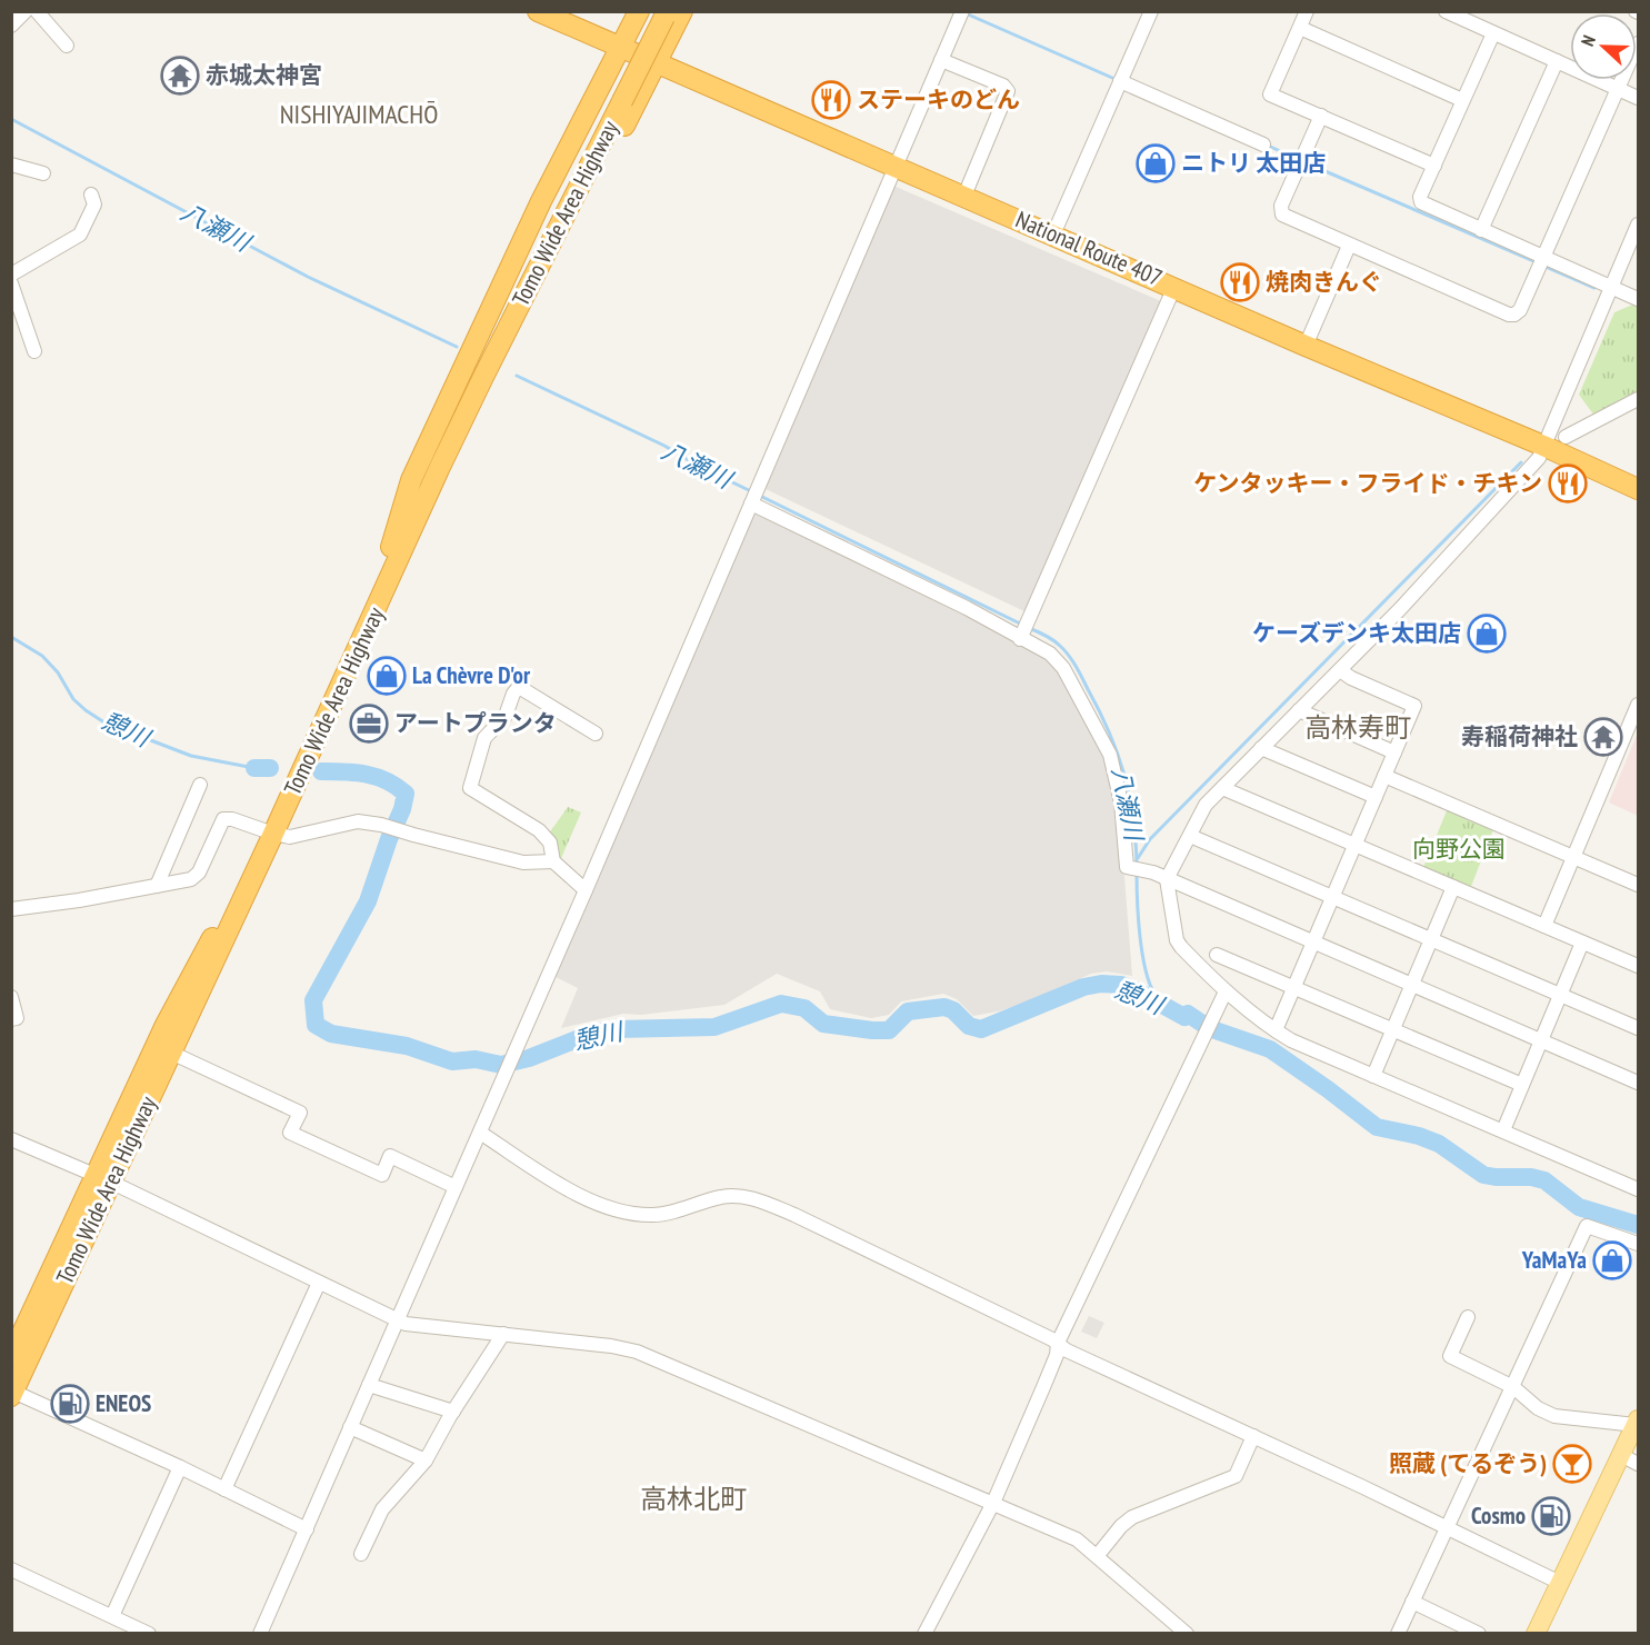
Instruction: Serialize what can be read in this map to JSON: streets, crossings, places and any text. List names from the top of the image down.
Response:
{
  "streets": {
    "highway": ["Tomo Wide Area Highway", "National Route 407"]
  },
  "districts": ["NISHIYAJIMACHŌ", "高林寿町", "高林北町"],
  "water": ["八瀬川", "憩川"],
  "parks": ["向野公園"],
  "places": {
    "temple": ["赤城太神宮", "寿稲荷神社"],
    "restaurant": ["ステーキのどん", "焼肉きんぐ", "ケンタッキー・フライド・チキン"],
    "shop": [
      "ニトリ 太田店",
      "ケーズデンキ太田店",
      "La Chèvre D'or",
      "YaMaYa"
    ],
    "office": ["アートプランタ"],
    "fuel station": ["ENEOS", "Cosmo"],
    "bar": ["照蔵 (てるぞう)"]
  },
  "north": "left"
}
